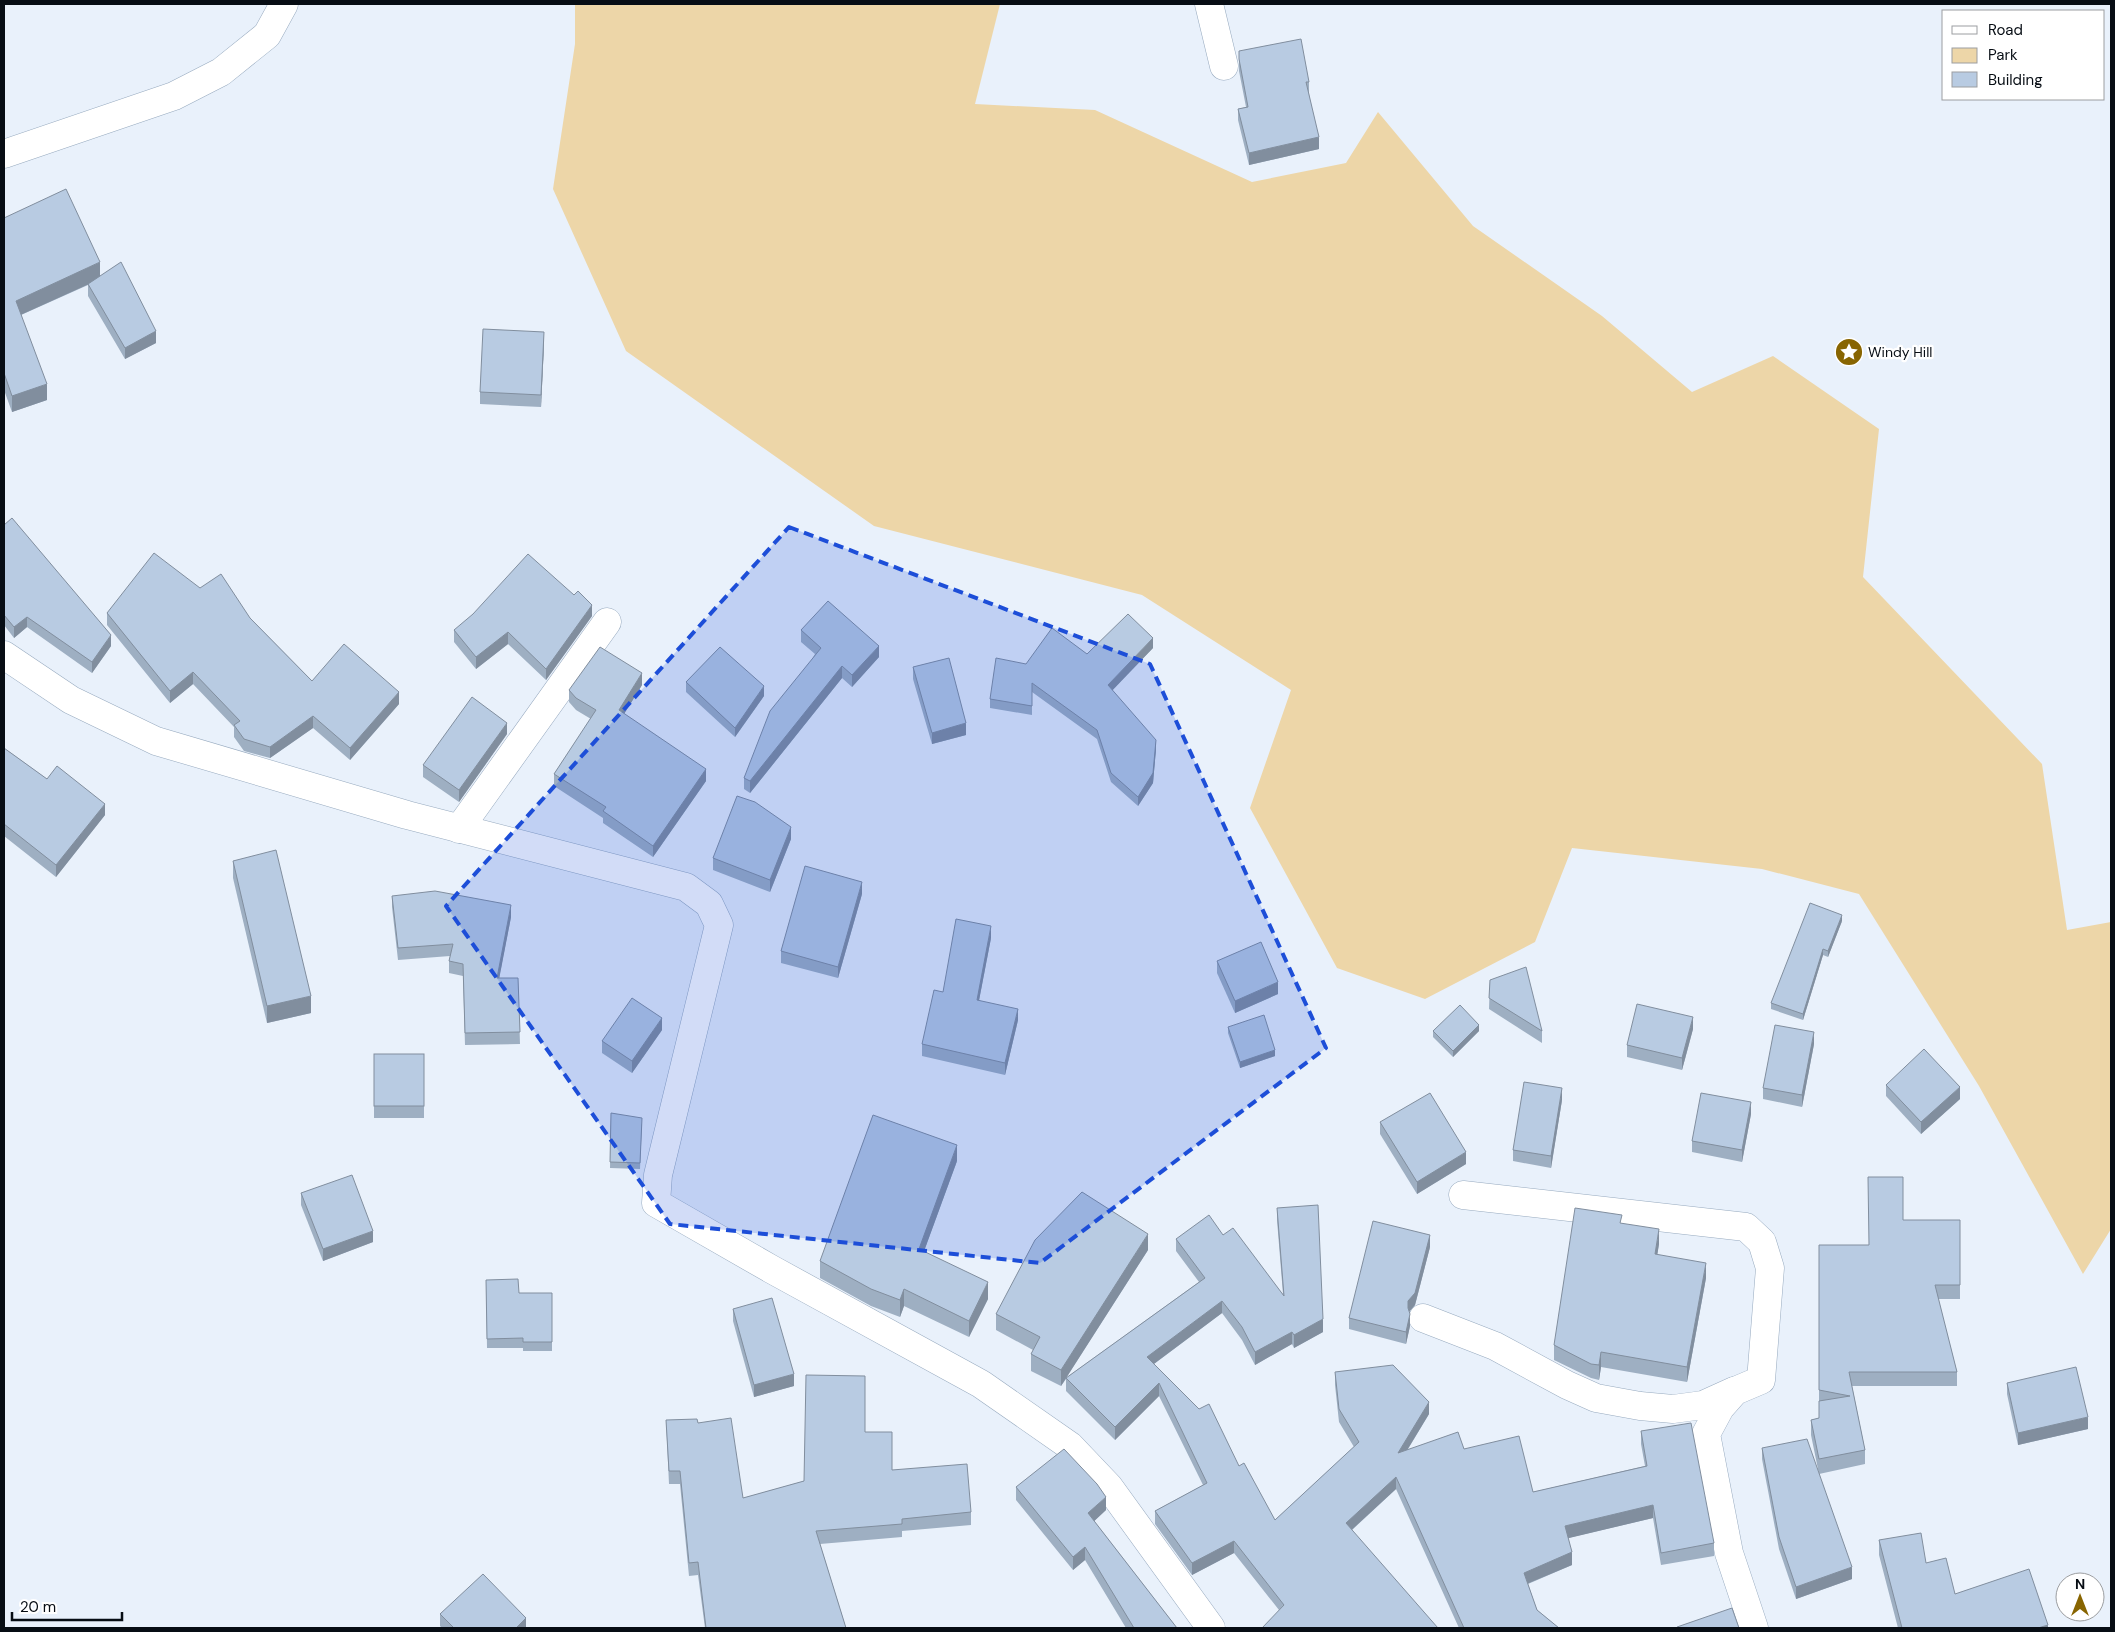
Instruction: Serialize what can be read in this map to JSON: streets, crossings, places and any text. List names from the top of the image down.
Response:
{
  "places": {
    "place": ["Windy Hill"]
  },
  "legend": ["Road", "Park", "Building"],
  "scale_bar": "20 m",
  "north": "top"
}
